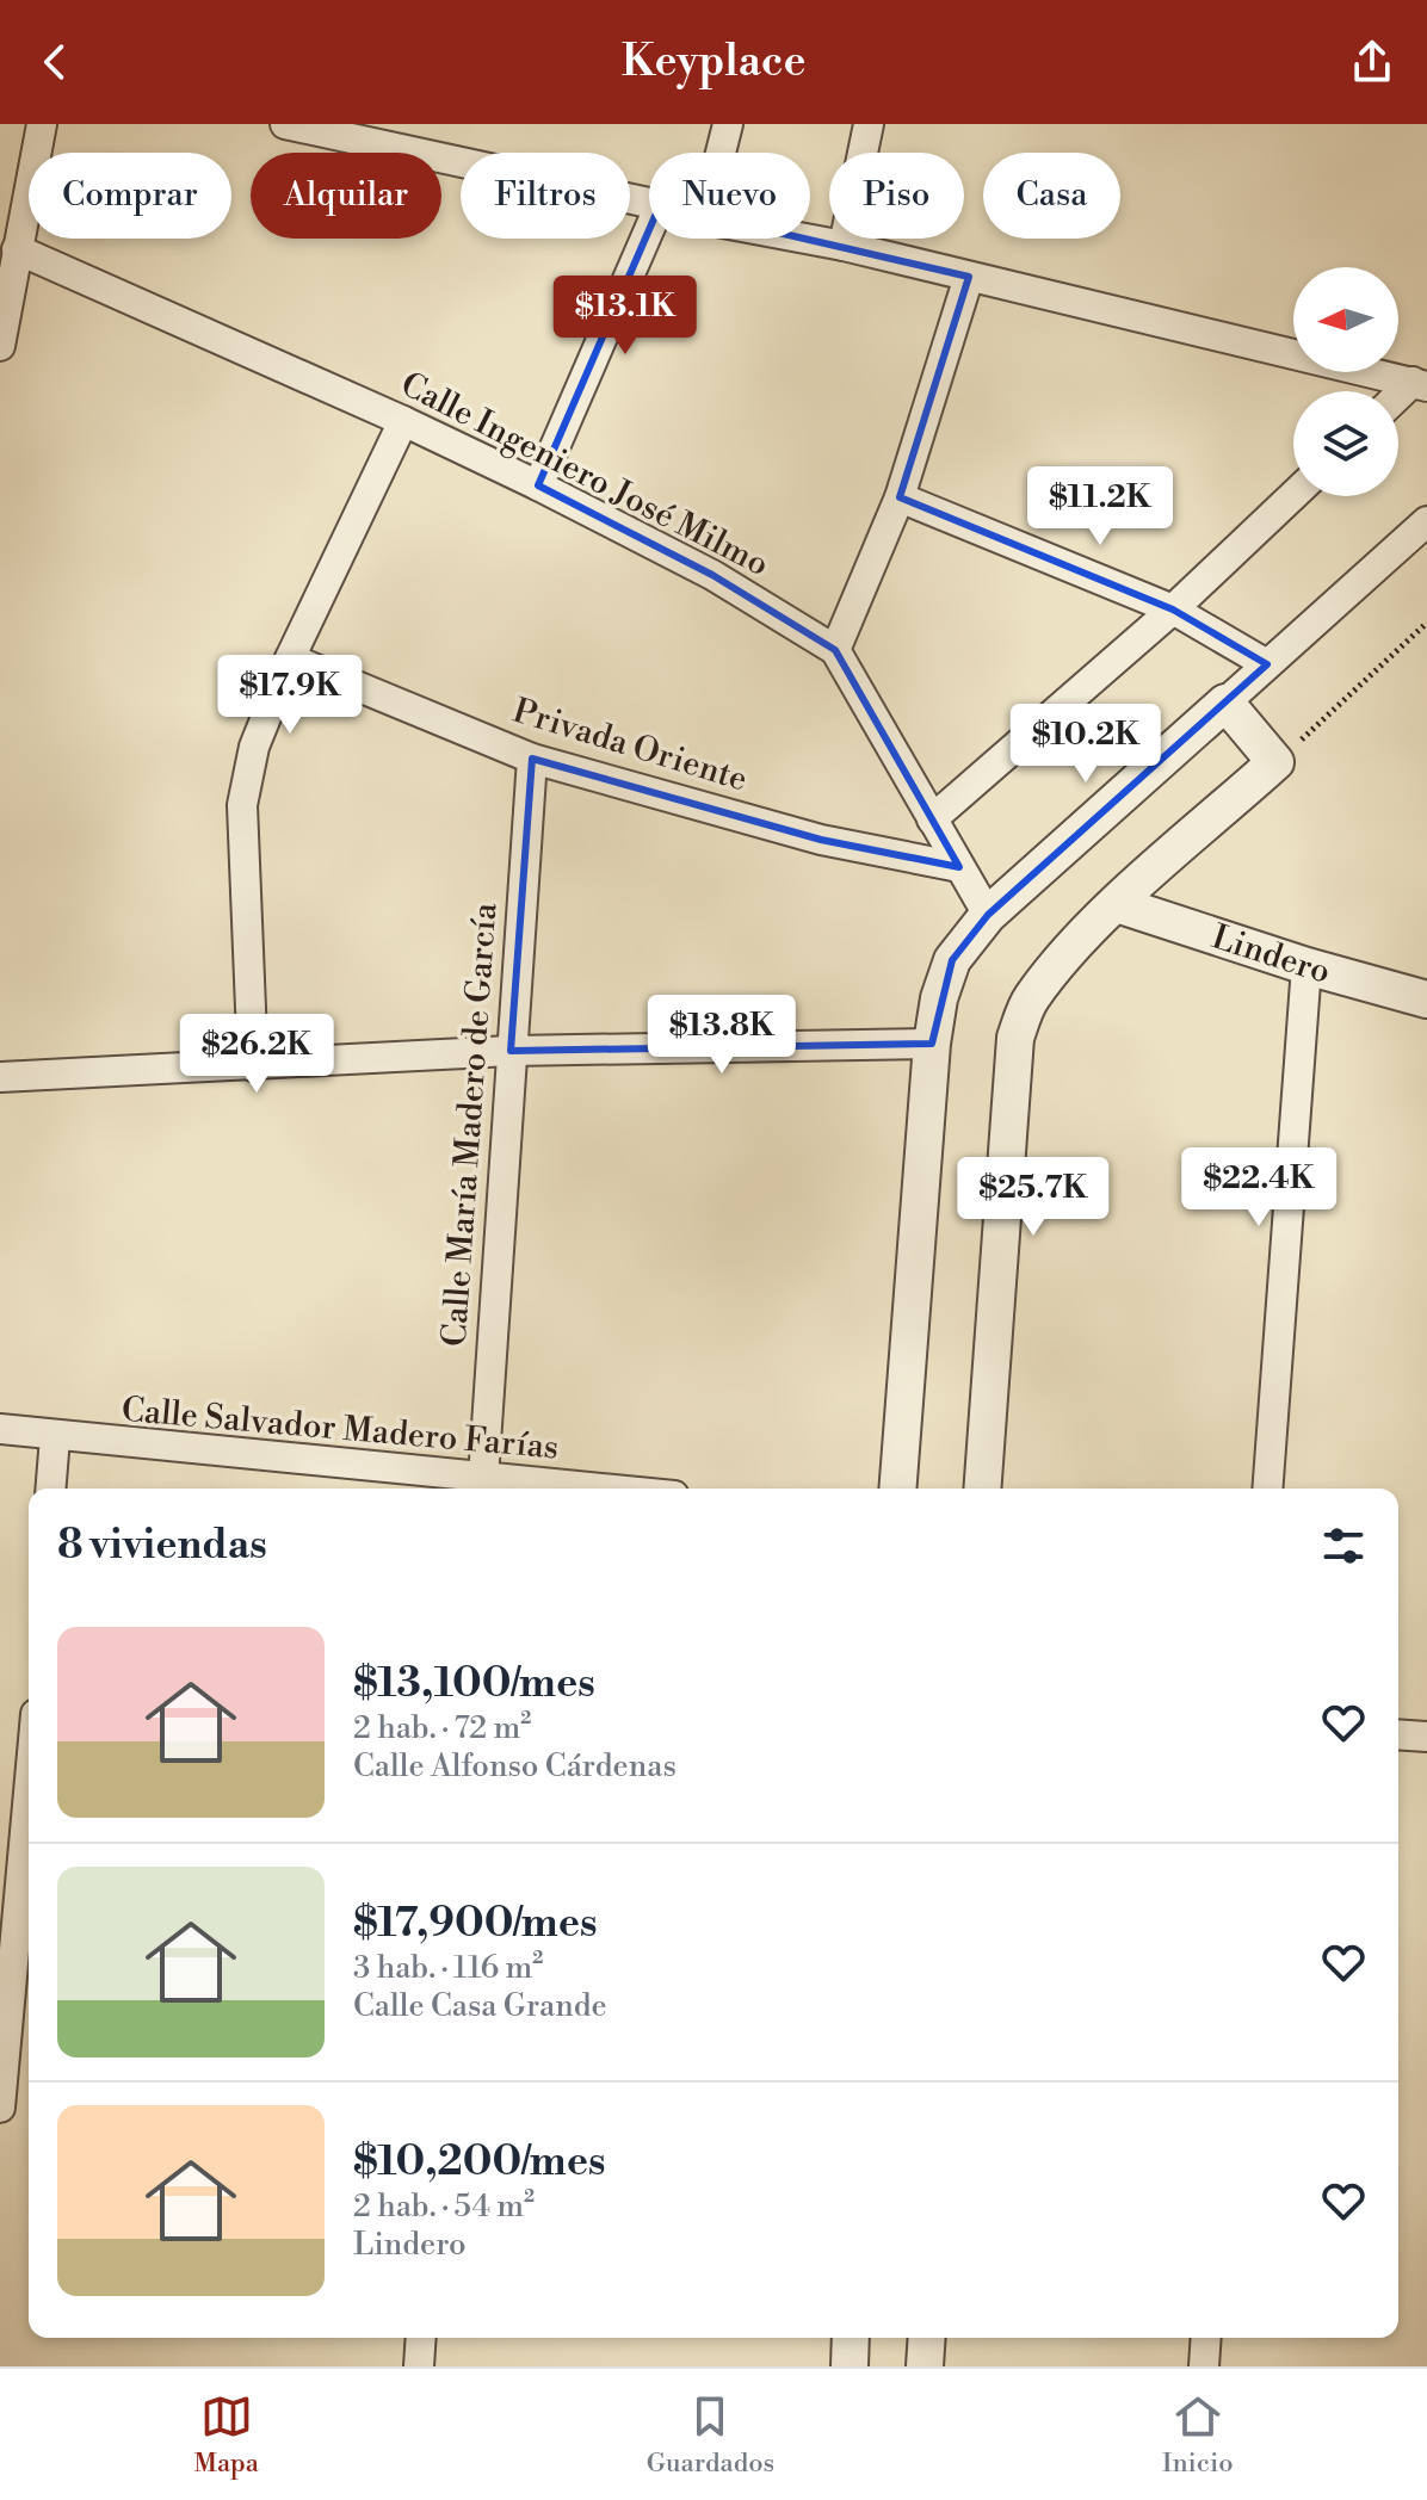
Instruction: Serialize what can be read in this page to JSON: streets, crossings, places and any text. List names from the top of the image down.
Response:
{
  "streets": {
    "street": [
      "Calle Ingeniero José Milmo",
      "Privada Oriente",
      "Lindero",
      "Calle María Madero de García",
      "Calle Salvador Madero Farías"
    ]
  },
  "crossings": [
    ["Calle Ingeniero José Milmo", "Privada Oriente"],
    ["Privada Oriente", "Calle María Madero de García"],
    ["Calle María Madero de García", "Calle Salvador Madero Farías"]
  ],
  "north": "left",
  "page": {
    "header": "Keyplace",
    "chip": [
      "Comprar",
      "Alquilar",
      "Filtros",
      "Nuevo",
      "Piso",
      "Casa"
    ],
    "price": [
      "$13.1K",
      "$11.2K",
      "$17.9K",
      "$10.2K",
      "$13.8K",
      "$26.2K",
      "$22.4K",
      "$25.7K"
    ],
    "heading": "8 viviendas",
    "list": [
      {
        "name": "$13,100/mes",
        "note": "2 hab. · 72 m² · Calle Alfonso Cárdenas"
      },
      {
        "name": "$17,900/mes",
        "note": "3 hab. · 116 m² · Calle Casa Grande"
      },
      {
        "name": "$10,200/mes",
        "note": "2 hab. · 54 m² · Lindero"
      }
    ],
    "tabs": ["Mapa", "Guardados", "Inicio"]
  }
}
